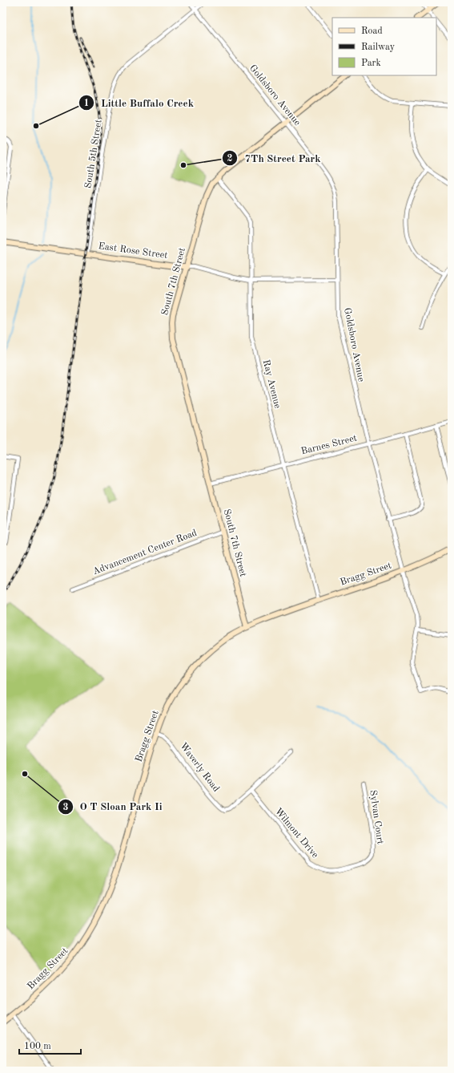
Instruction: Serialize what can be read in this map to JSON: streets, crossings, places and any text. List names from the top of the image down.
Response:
{
  "streets": {
    "street": [
      "Goldsboro Avenue",
      "South 5th Street",
      "East Rose Street",
      "South 7th Street",
      "Ray Avenue",
      "Barnes Street",
      "Advancement Center Road",
      "Bragg Street",
      "Waverly Road",
      "Sylvan Court",
      "Wilmont Drive"
    ]
  },
  "crossings": [
    ["Goldsboro Avenue", "South 5th Street"],
    ["Goldsboro Avenue", "East Rose Street"],
    ["Goldsboro Avenue", "South 7th Street"],
    ["Goldsboro Avenue", "Barnes Street"],
    ["Goldsboro Avenue", "Bragg Street"],
    ["South 5th Street", "East Rose Street"],
    ["East Rose Street", "South 7th Street"],
    ["East Rose Street", "Ray Avenue"],
    ["South 7th Street", "Ray Avenue"],
    ["South 7th Street", "Barnes Street"],
    ["South 7th Street", "Advancement Center Road"],
    ["South 7th Street", "Bragg Street"],
    ["Ray Avenue", "Barnes Street"],
    ["Ray Avenue", "Bragg Street"],
    ["Bragg Street", "Waverly Road"],
    ["Waverly Road", "Wilmont Drive"],
    ["Sylvan Court", "Wilmont Drive"]
  ],
  "places": ["Little Buffalo Creek", "7Th Street Park", "O T Sloan Park Ii"],
  "legend": ["Road", "Railway", "Park"],
  "scale_bar": "100 m"
}
